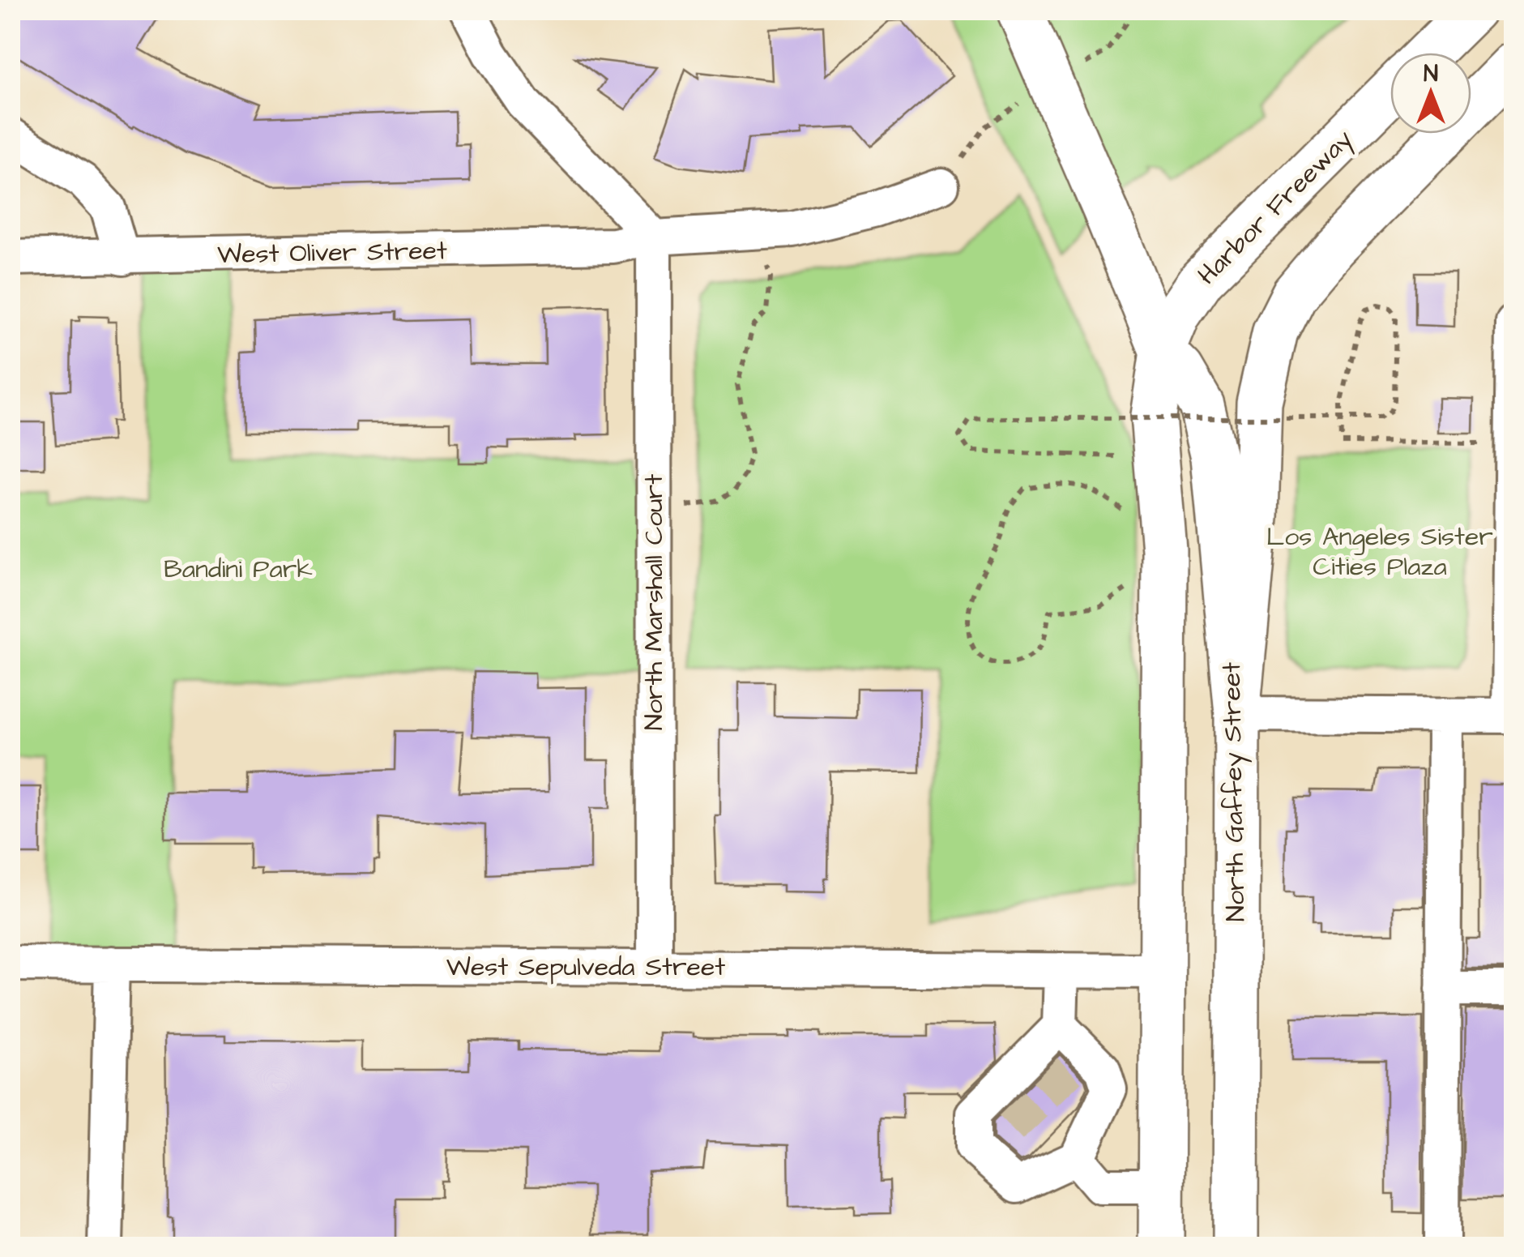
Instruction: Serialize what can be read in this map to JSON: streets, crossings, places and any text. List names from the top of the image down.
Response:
{
  "streets": {
    "main road": ["Harbor Freeway", "North Gaffey Street"],
    "street": ["West Oliver Street", "North Marshall Court", "West Sepulveda Street"]
  },
  "crossings": [
    ["Harbor Freeway", "North Gaffey Street"],
    ["West Oliver Street", "North Marshall Court"],
    ["North Marshall Court", "West Sepulveda Street"]
  ],
  "parks": ["Los Angeles Sister Cities Plaza", "Bandini Park"],
  "north": "top"
}
